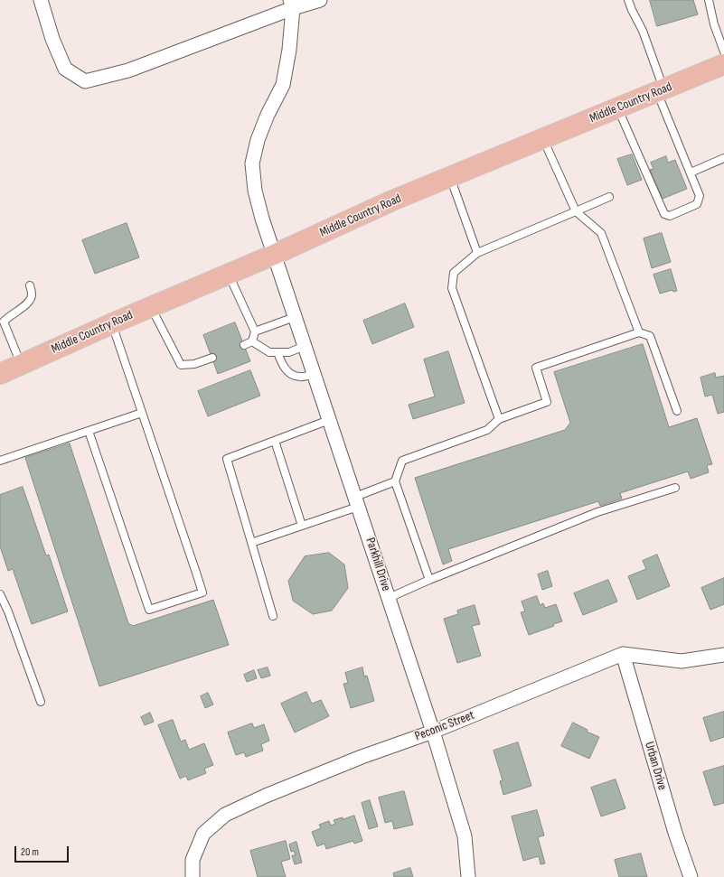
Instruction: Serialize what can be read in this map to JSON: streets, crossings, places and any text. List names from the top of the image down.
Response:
{
  "streets": {
    "main road": ["Middle Country Road"],
    "street": ["Parkhill Drive", "Peconic Street", "Urban Drive"]
  },
  "crossings": [
    ["Middle Country Road", "Parkhill Drive"],
    ["Parkhill Drive", "Peconic Street"],
    ["Peconic Street", "Urban Drive"]
  ],
  "scale_bar": "20 m"
}
